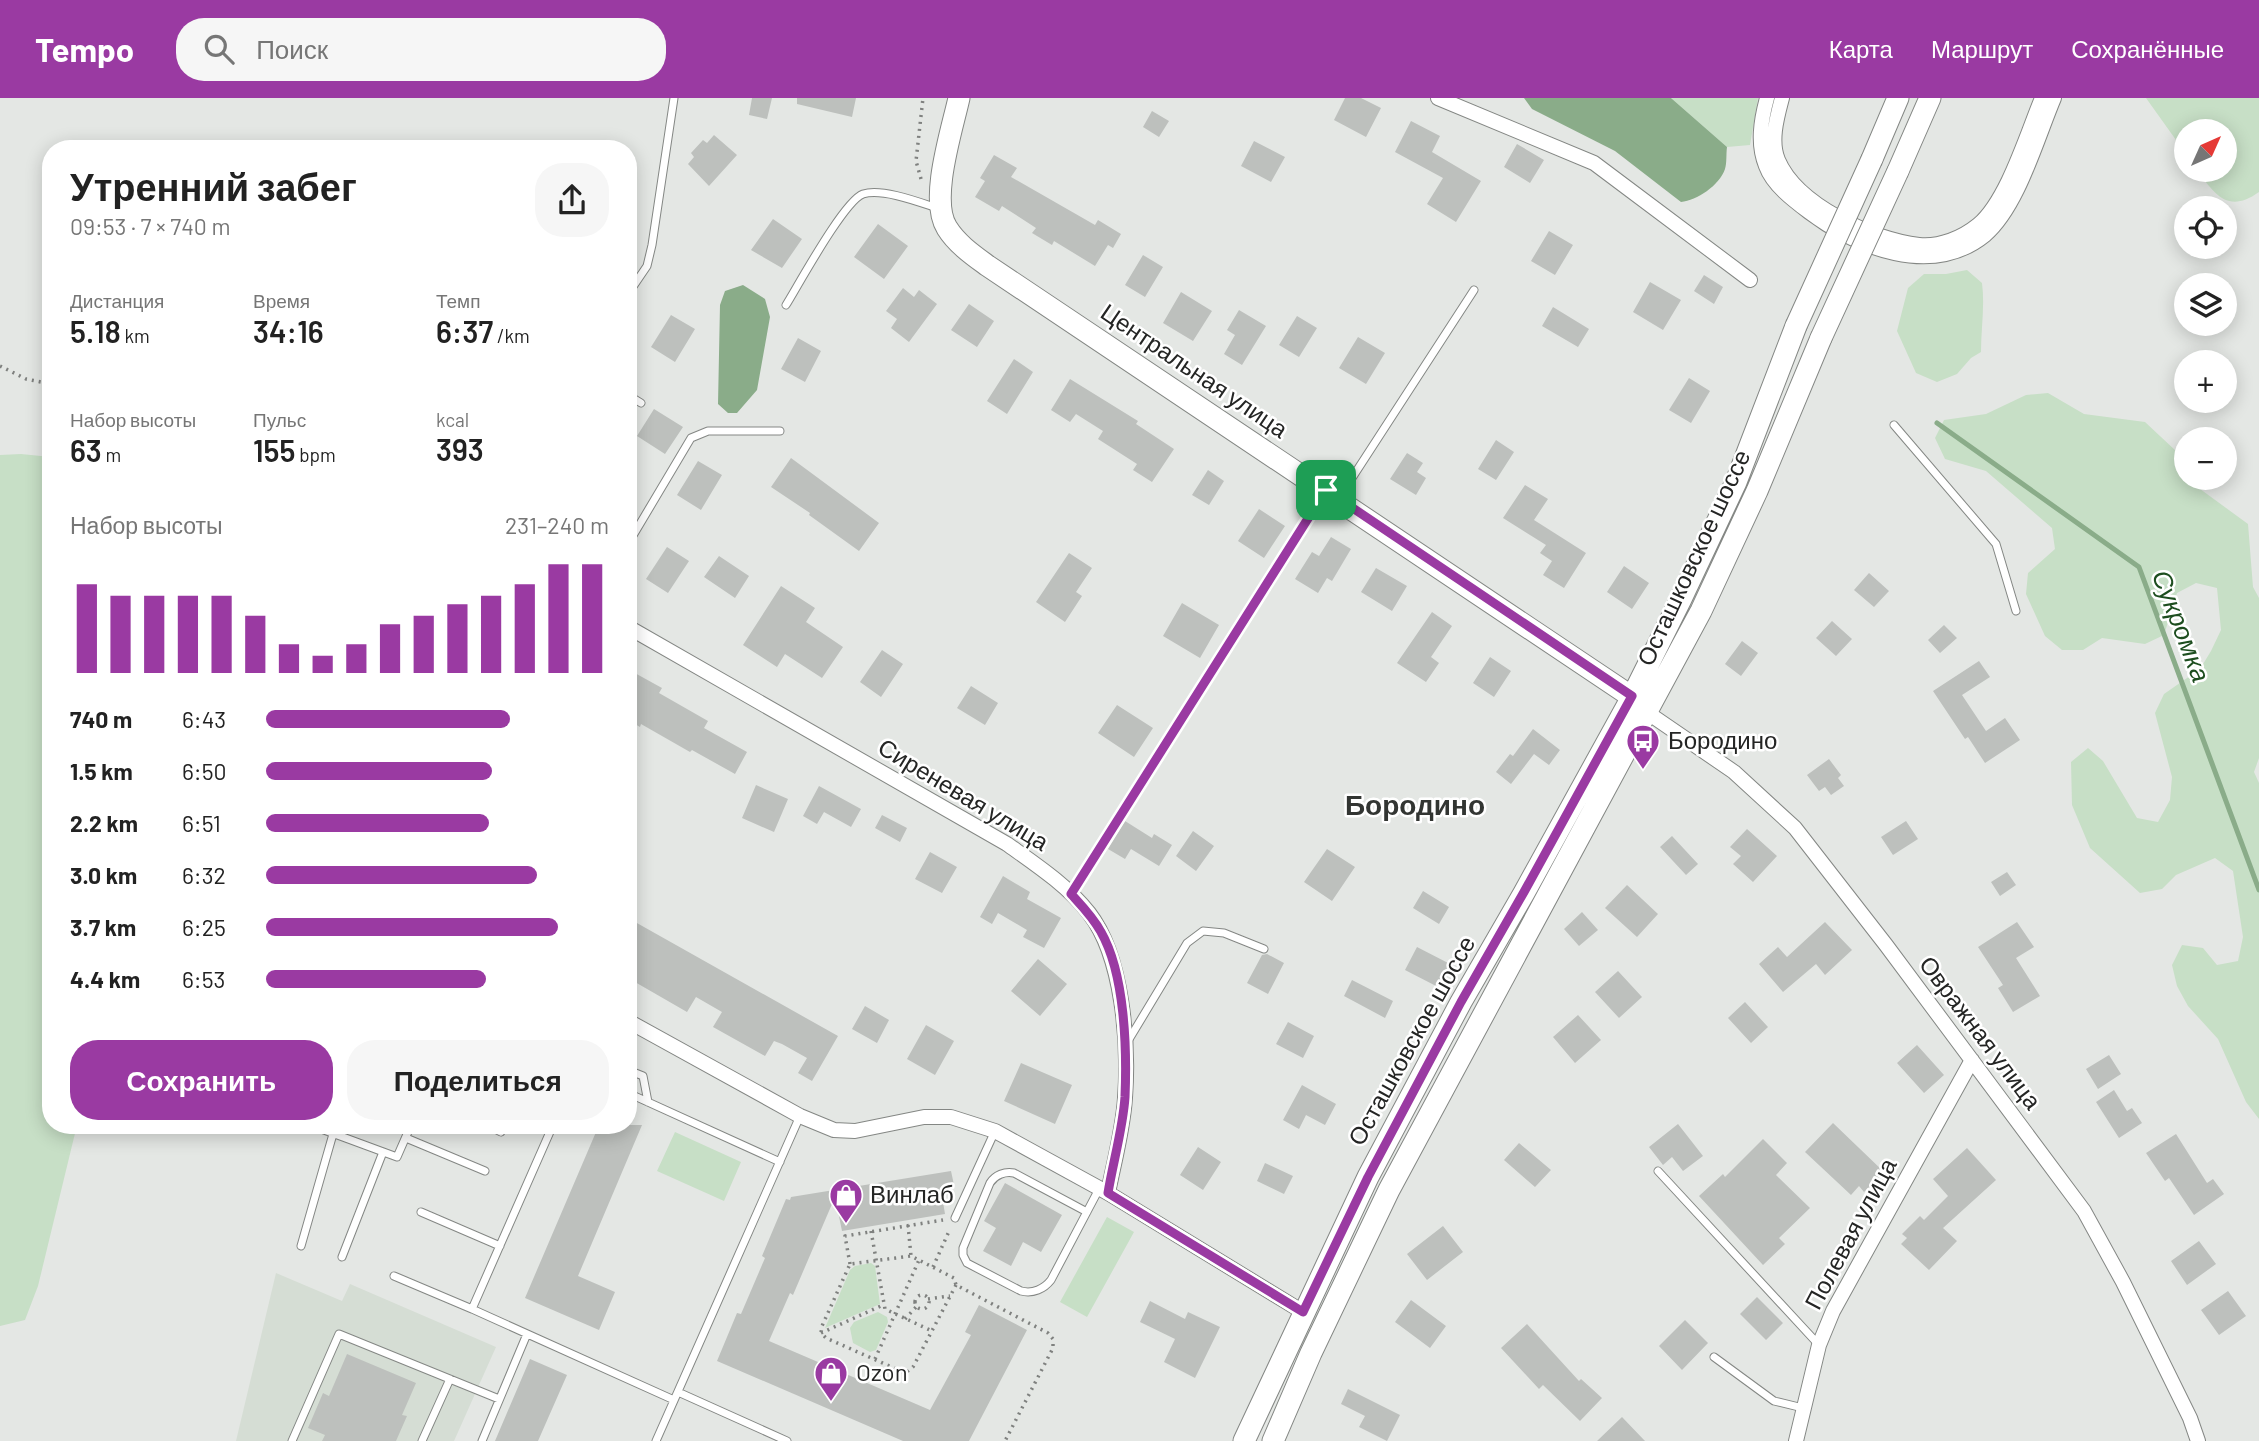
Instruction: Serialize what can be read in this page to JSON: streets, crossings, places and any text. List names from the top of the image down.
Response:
{
  "streets": {
    "main road": ["Центральная улица", "Осташковское шоссе"],
    "street": ["Сиреневая улица", "Овражная улица", "Полевая улица"]
  },
  "crossings": [
    ["Центральная улица", "Осташковское шоссе"],
    ["Осташковское шоссе", "Овражная улица"],
    ["Овражная улица", "Полевая улица"]
  ],
  "districts": ["Бородино"],
  "water": ["Сукромка"],
  "places": {
    "bus stop": ["Бородино"],
    "shop": ["Винлаб", "Ozon"]
  },
  "north": "top right",
  "page": {
    "header": "Tempo",
    "search": "Поиск",
    "nav": ["Карта", "Маршрут", "Сохранённые"],
    "map_buttons": ["+", "−"],
    "heading": ["Утренний забег", "09:53 · 7 × 740 m"],
    "stats": [
      ["Дистанция", "5.18 km"],
      ["Время", "34:16"],
      ["Темп", "6:37 /km"],
      ["Набор высоты", "63 m"],
      ["Пульс", "155 bpm"],
      ["kcal", "393"]
    ],
    "chart": ["Набор высоты", "231–240 m"],
    "list": [
      {
        "name": "740 m",
        "note": "6:43"
      },
      {
        "name": "1.5 km",
        "note": "6:50"
      },
      {
        "name": "2.2 km",
        "note": "6:51"
      },
      {
        "name": "3.0 km",
        "note": "6:32"
      },
      {
        "name": "3.7 km",
        "note": "6:25"
      },
      {
        "name": "4.4 km",
        "note": "6:53"
      }
    ],
    "buttons": ["Сохранить", "Поделиться"]
  }
}
